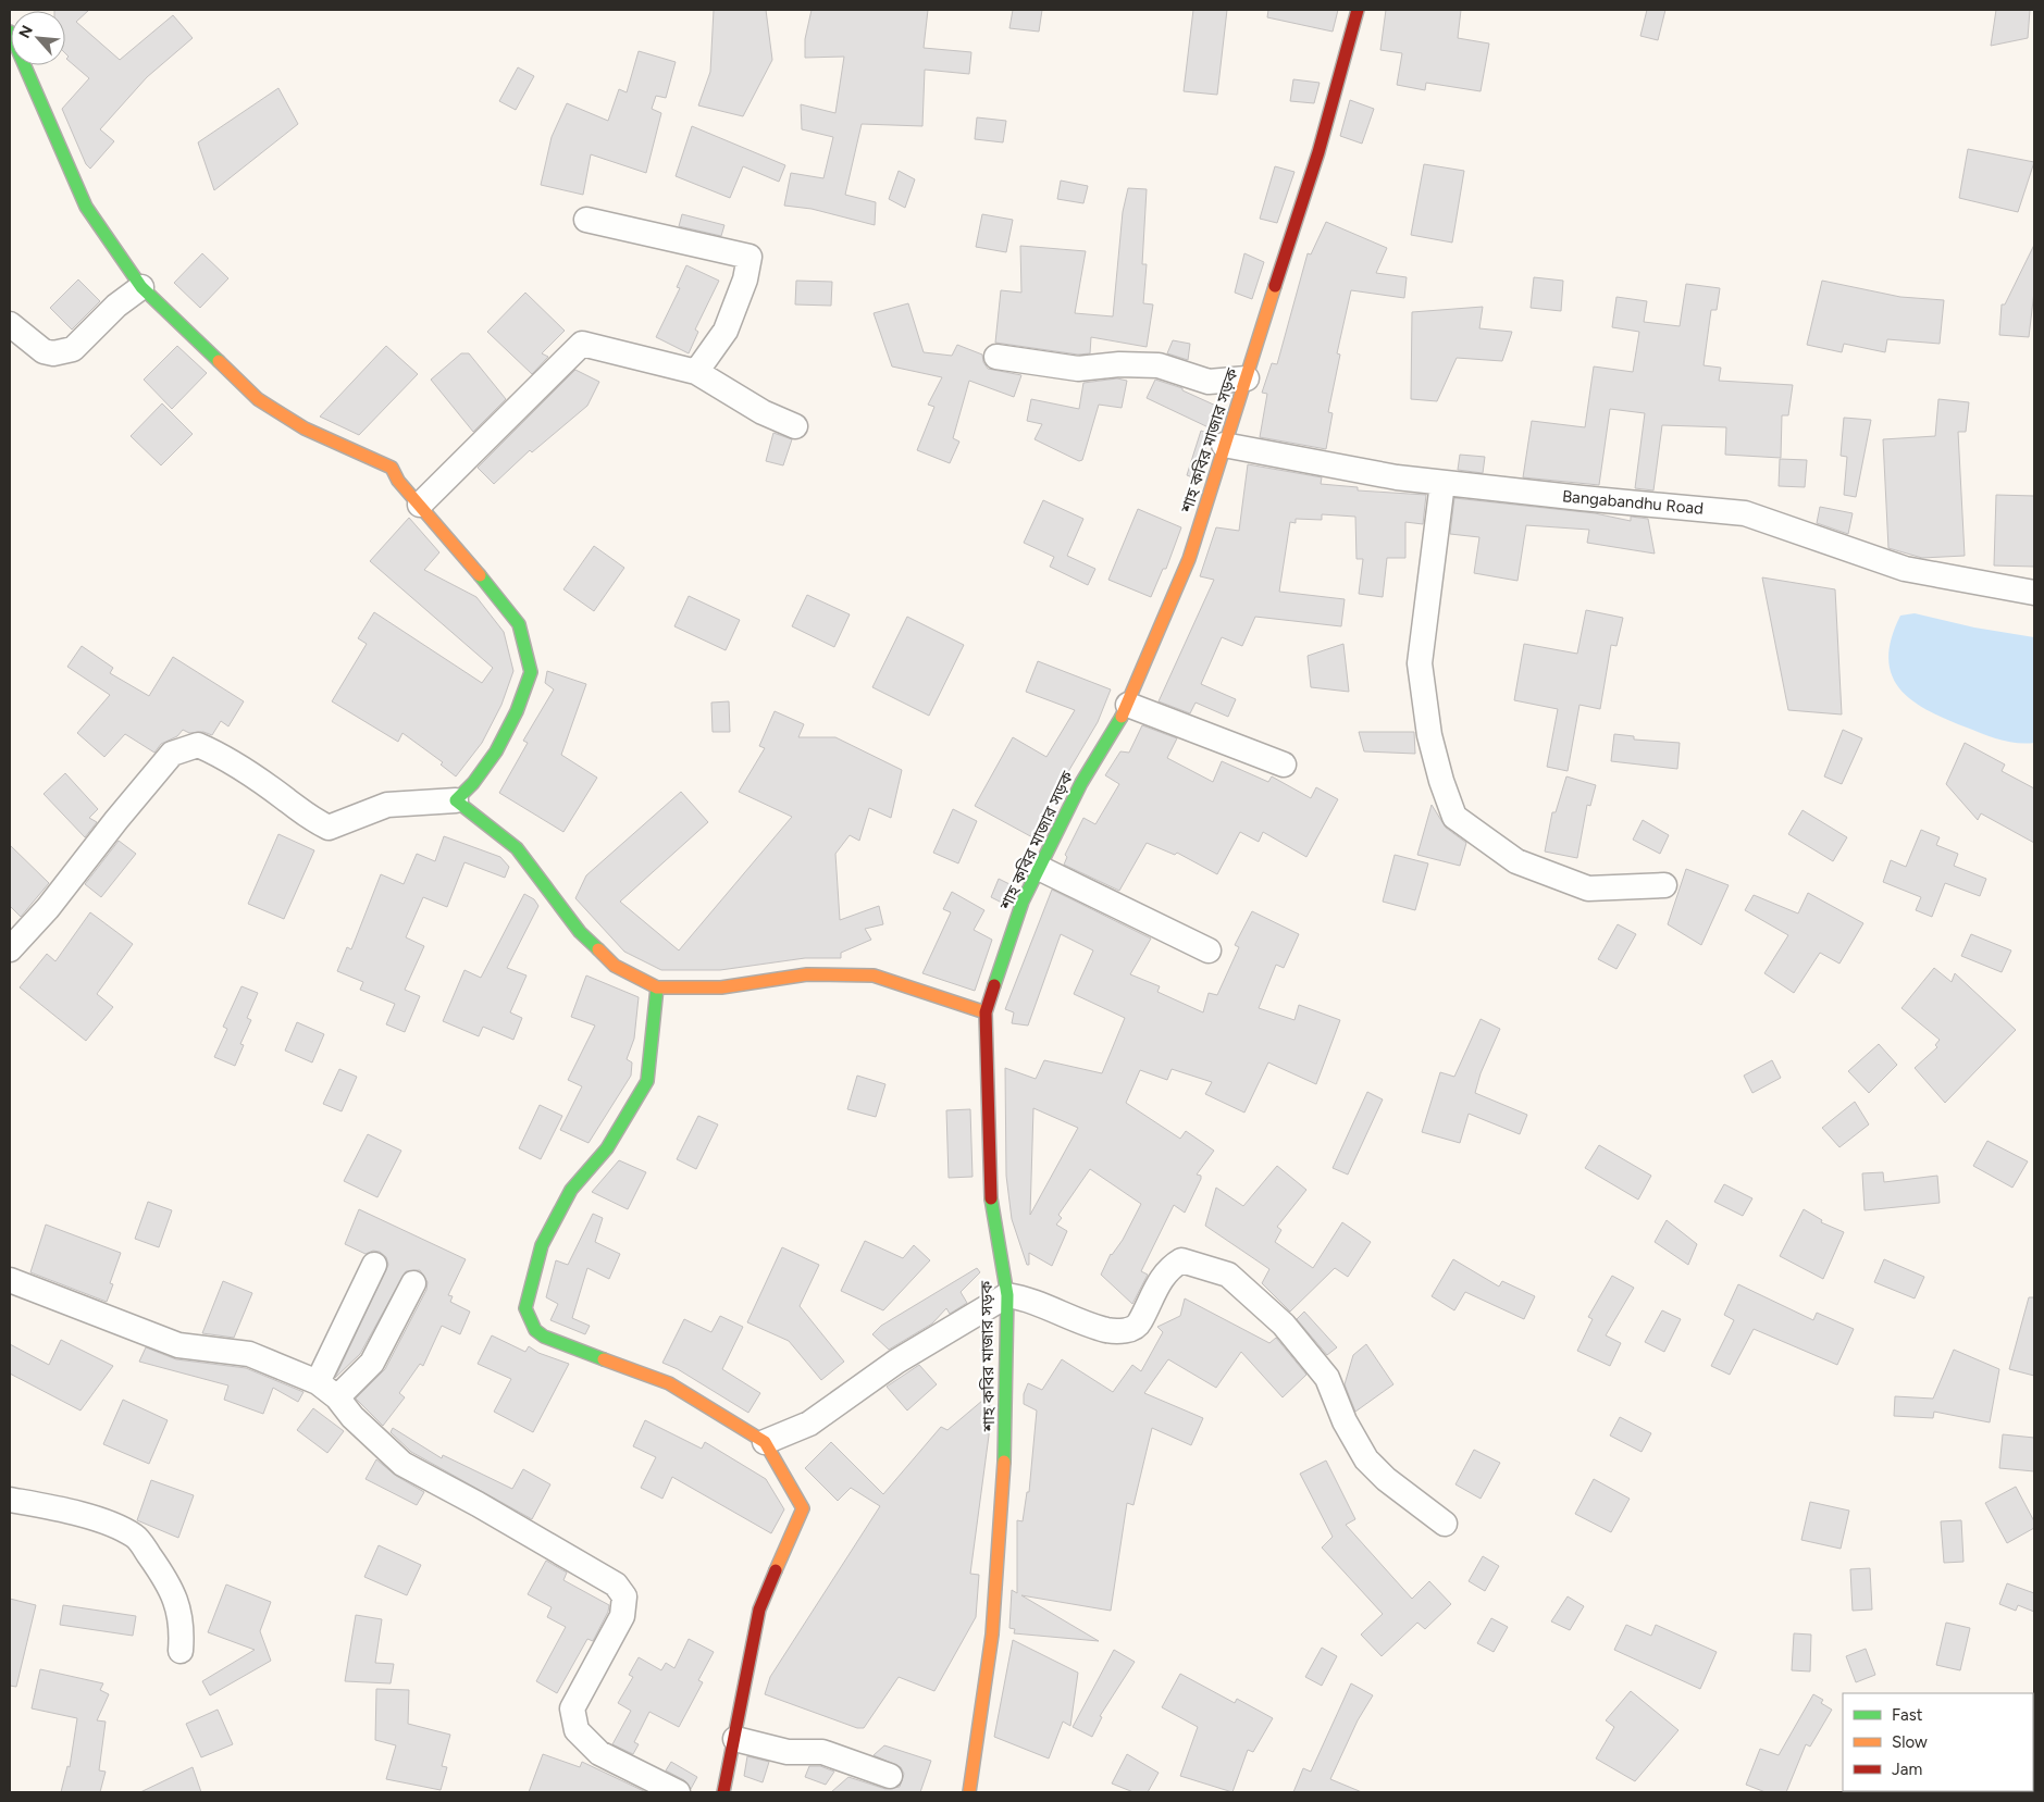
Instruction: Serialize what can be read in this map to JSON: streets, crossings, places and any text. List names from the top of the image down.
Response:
{
  "streets": {
    "street": ["শাহ কবির মাজার সড়ক", "Bangabandhu Road"]
  },
  "crossings": [
    ["শাহ কবির মাজার সড়ক", "Bangabandhu Road"]
  ],
  "legend": ["Fast", "Slow", "Jam"],
  "north": "top left"
}
